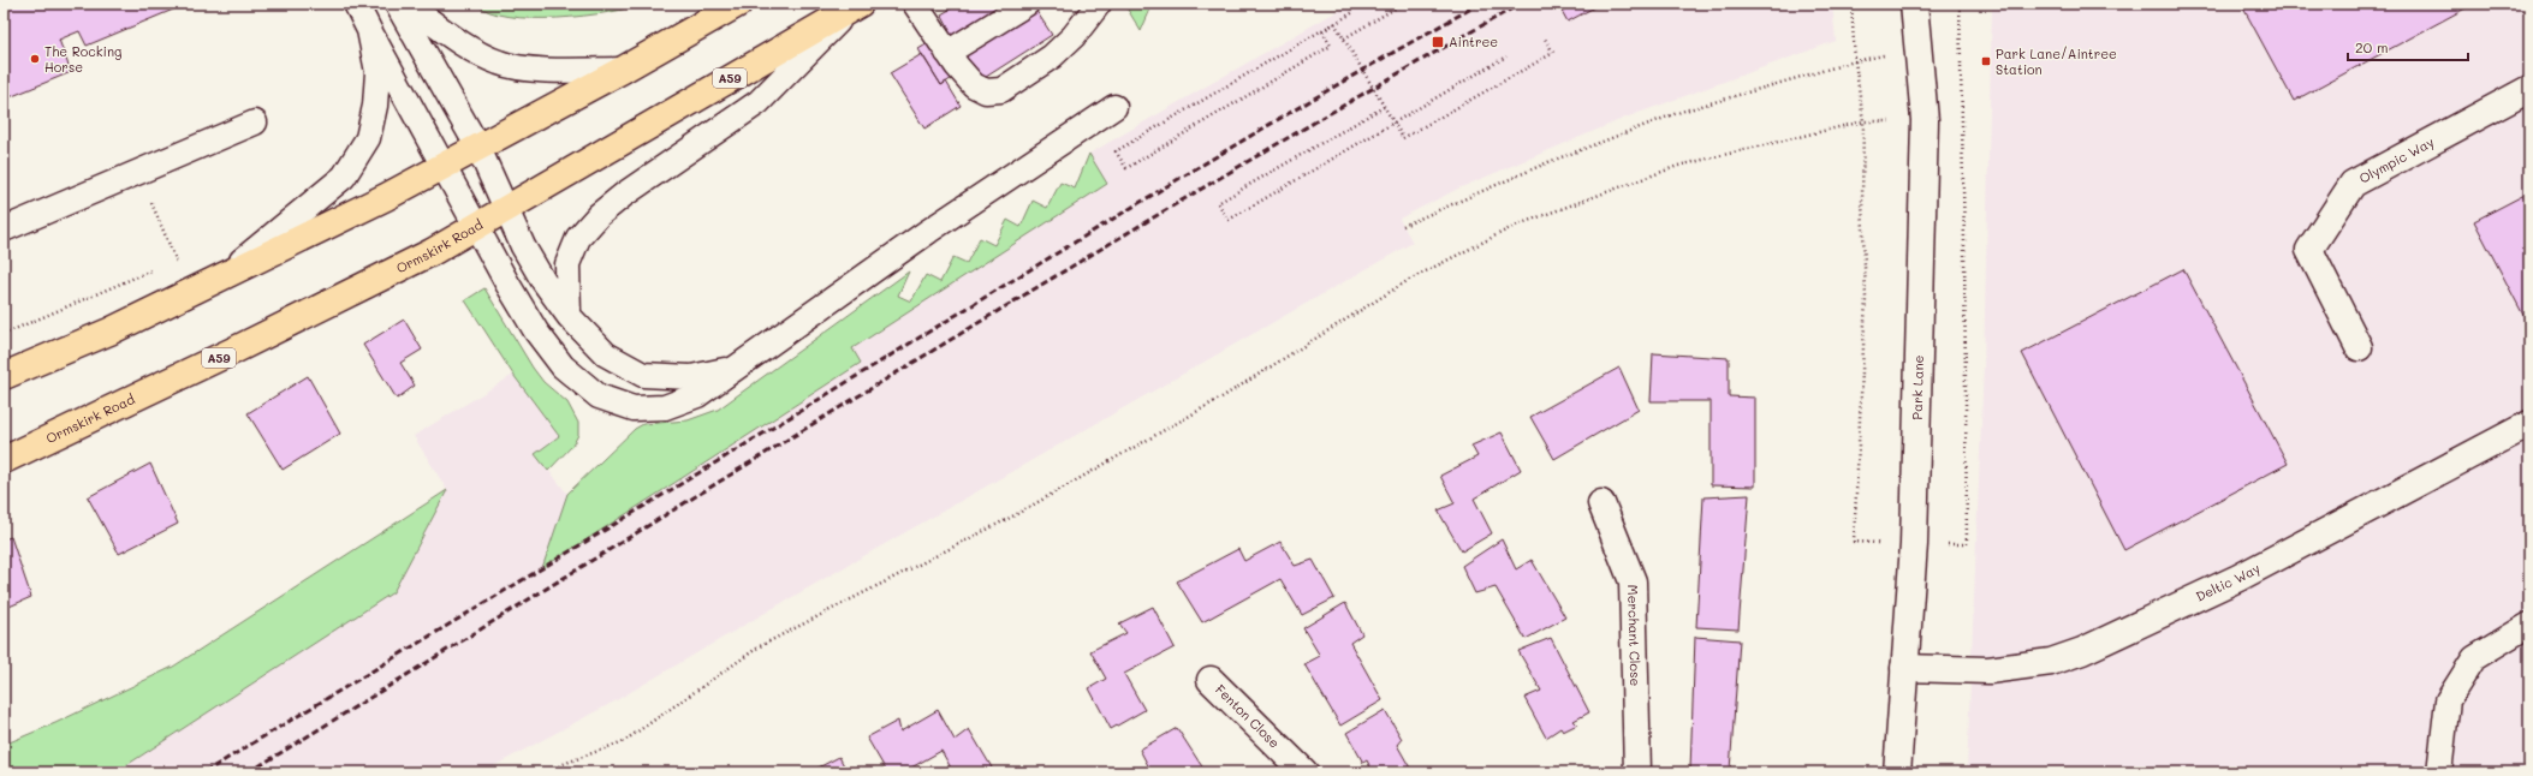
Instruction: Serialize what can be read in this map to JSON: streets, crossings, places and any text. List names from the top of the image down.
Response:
{
  "streets": {
    "highway": ["A59", "Ormskirk Road"],
    "street": [
      "Olympic Way",
      "Park Lane",
      "Deltic Way",
      "Merchant Close",
      "Fenton Close"
    ]
  },
  "crossings": [
    ["Park Lane", "Deltic Way"]
  ],
  "places": {
    "transit": ["Aintree", "Park Lane/Aintree Station"],
    "other": ["The Rocking Horse"]
  },
  "scale_bar": "20 m"
}
